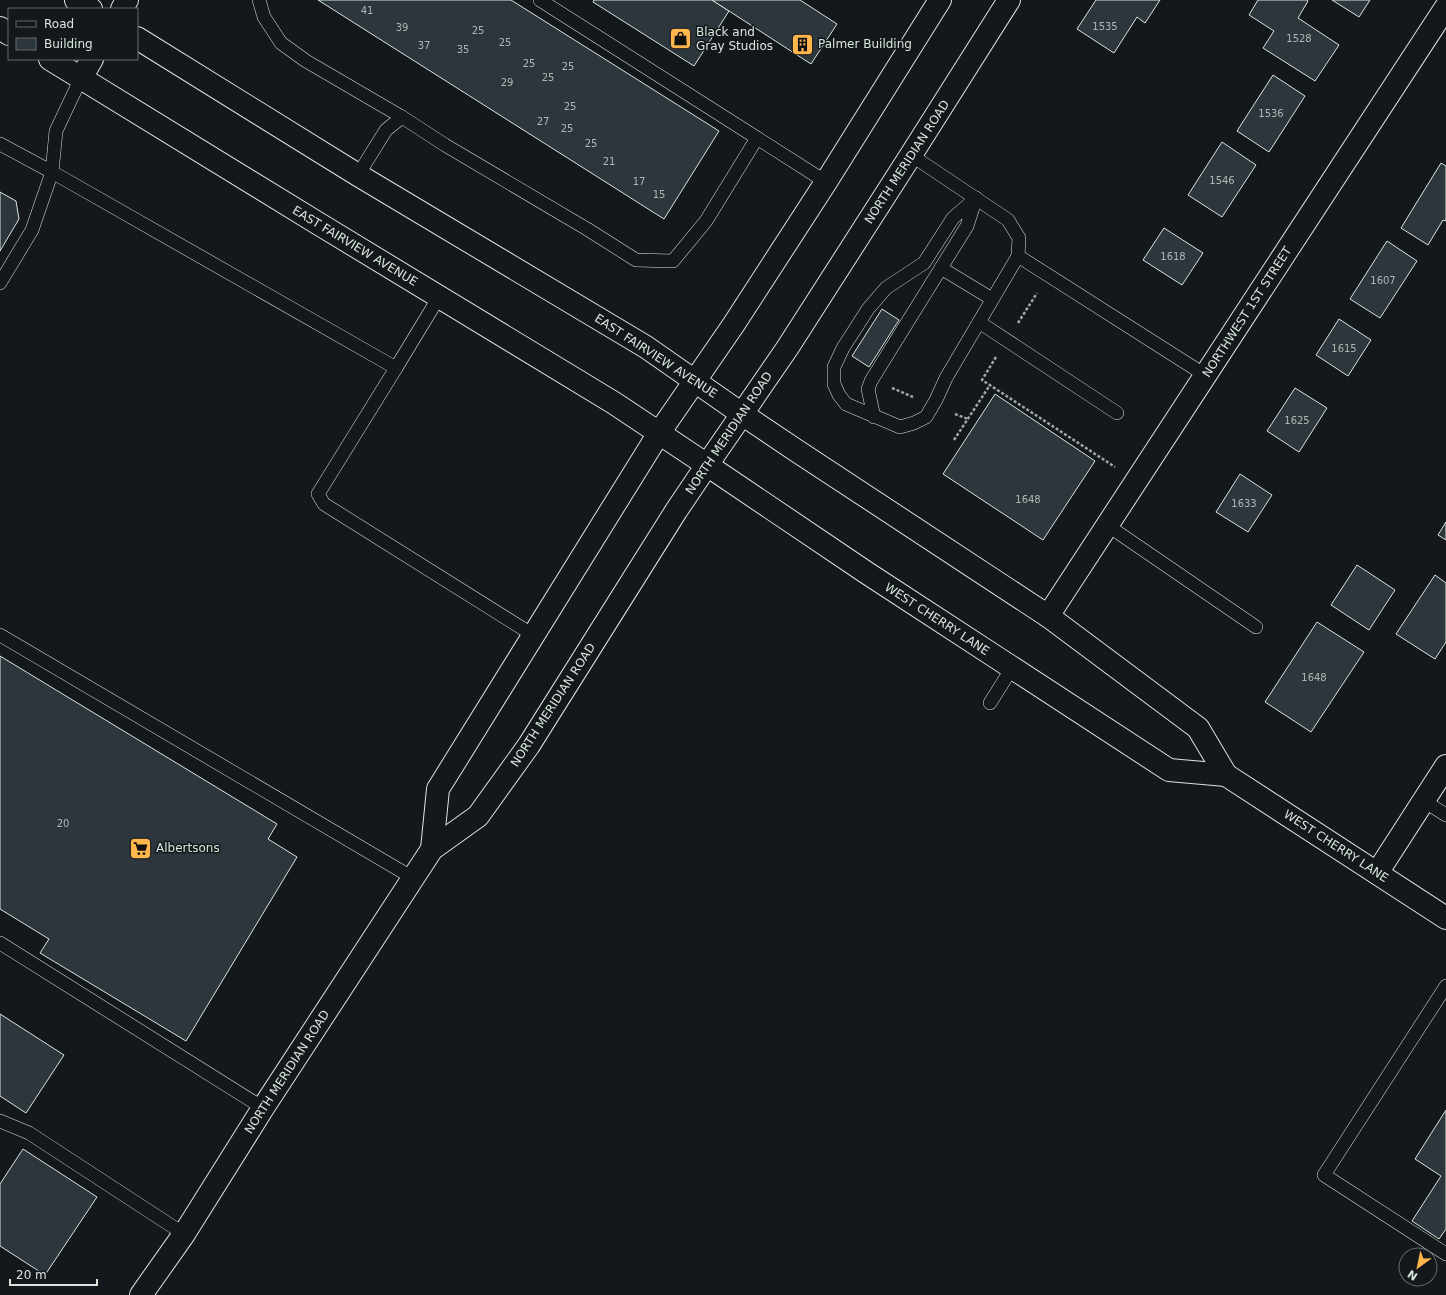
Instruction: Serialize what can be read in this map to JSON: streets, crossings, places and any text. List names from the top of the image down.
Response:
{
  "streets": {
    "main road": [
      "NORTH MERIDIAN ROAD",
      "EAST FAIRVIEW AVENUE",
      "NORTHWEST 1ST STREET",
      "WEST CHERRY LANE"
    ]
  },
  "crossings": [
    ["NORTH MERIDIAN ROAD", "EAST FAIRVIEW AVENUE"],
    ["NORTH MERIDIAN ROAD", "WEST CHERRY LANE"],
    ["EAST FAIRVIEW AVENUE", "WEST CHERRY LANE"],
    ["NORTHWEST 1ST STREET", "WEST CHERRY LANE"]
  ],
  "places": {
    "shop": ["Black and Gray Studios"],
    "building": ["Palmer Building"],
    "supermarket": ["Albertsons"]
  },
  "house_numbers": [
    "41",
    "1535",
    "39",
    "25",
    "1528",
    "25",
    "37",
    "35",
    "25",
    "25",
    "25",
    "29",
    "25",
    "1536",
    "27",
    "25",
    "25",
    "21",
    "1546",
    "17",
    "15",
    "1618",
    "1607",
    "1615",
    "1625",
    "1648",
    "1633",
    "1648",
    "20"
  ],
  "legend": ["Road", "Building"],
  "scale_bar": "20 m",
  "north": "bottom left"
}
